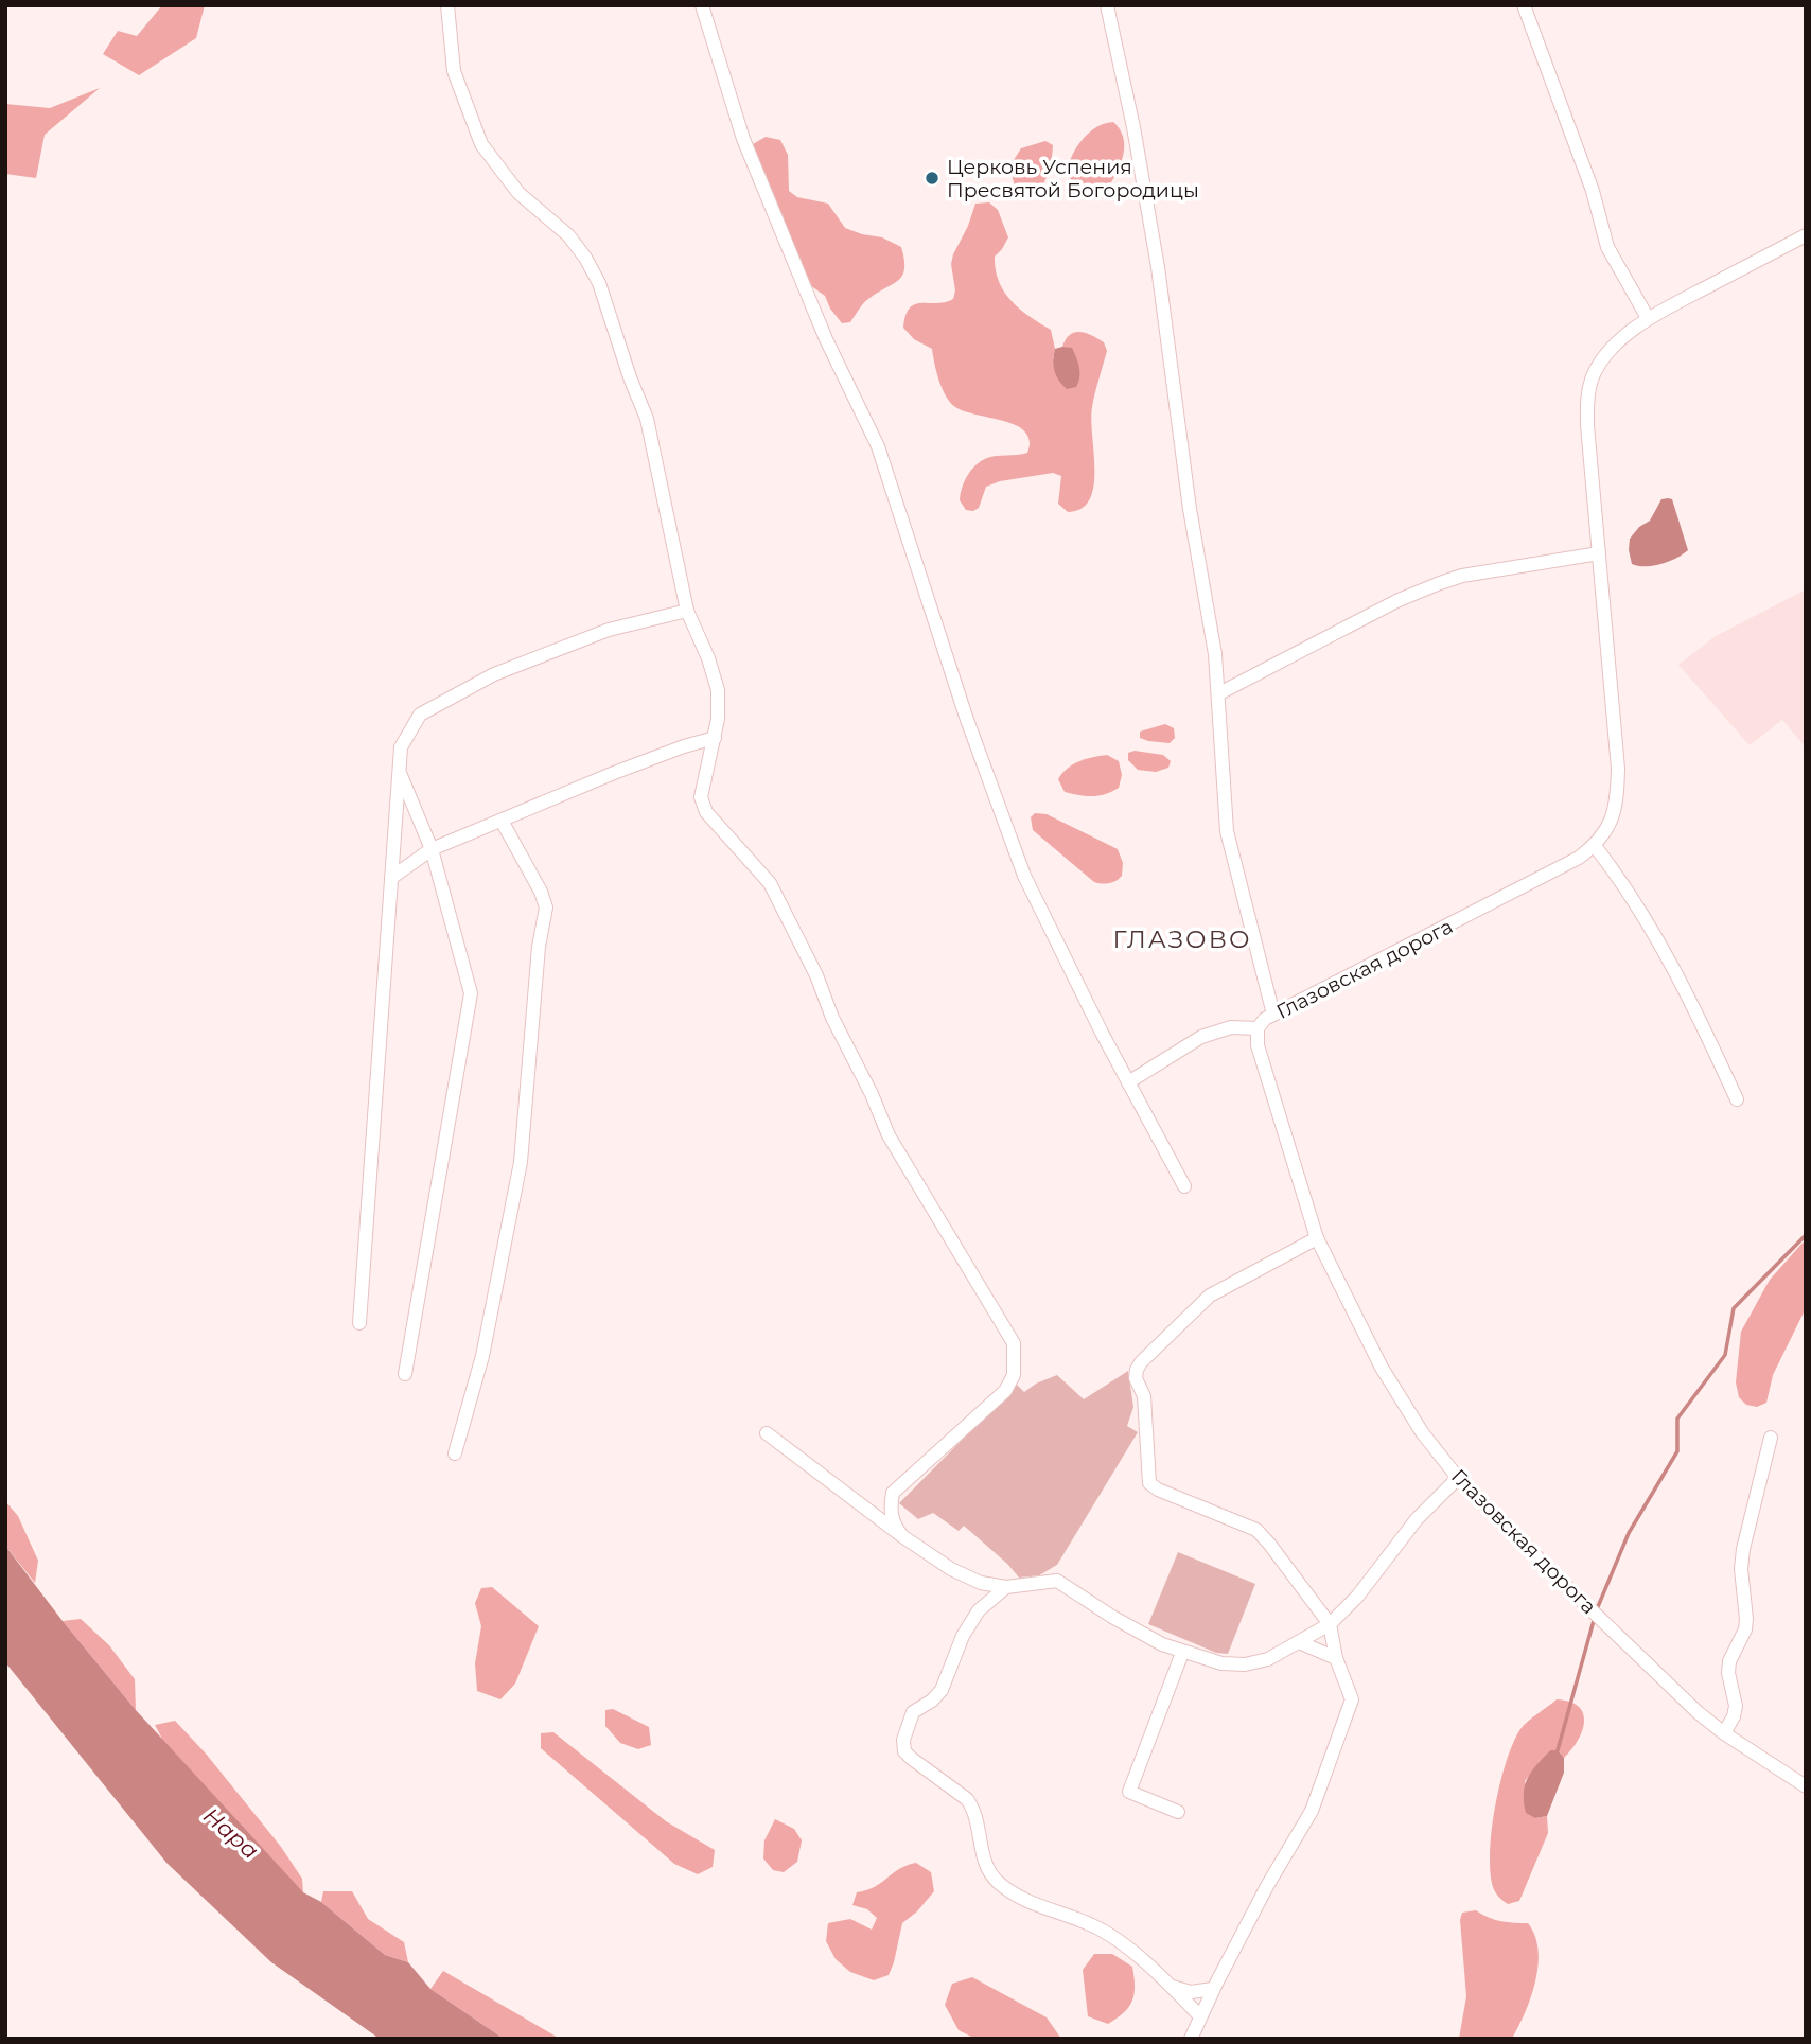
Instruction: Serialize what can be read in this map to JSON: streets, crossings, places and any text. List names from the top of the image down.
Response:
{
  "streets": {
    "street": ["Глазовская дорога"]
  },
  "districts": ["ГЛАЗОВО"],
  "water": ["Нара"],
  "places": ["Церковь Успения Пресвятой Богородицы"]
}
